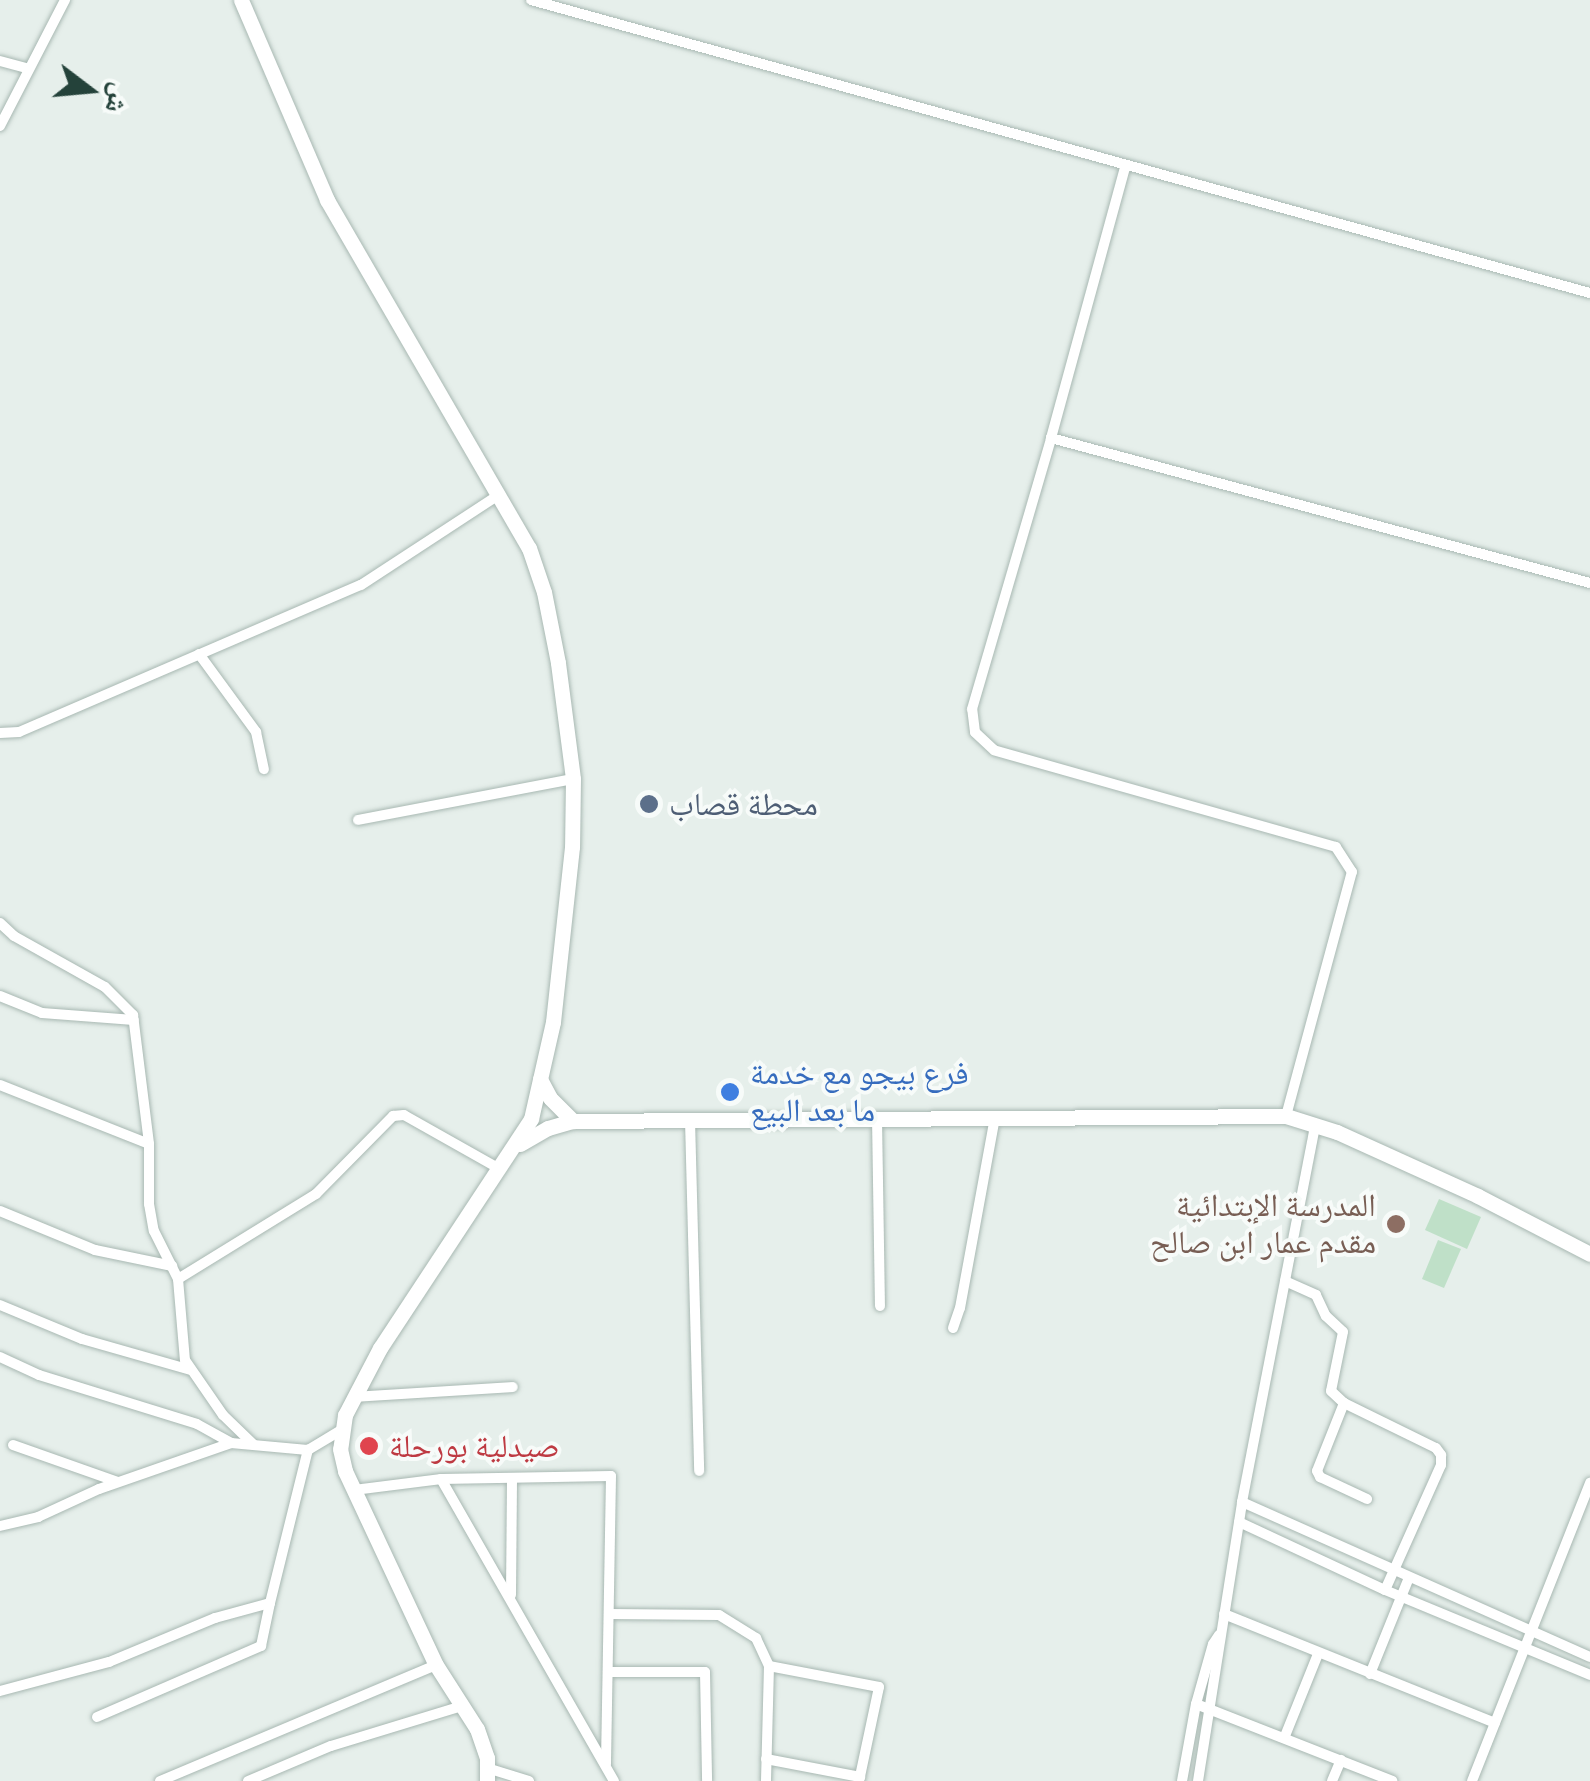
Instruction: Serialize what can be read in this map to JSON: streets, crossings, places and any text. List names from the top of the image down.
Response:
{
  "places": [
    "محطة قصاب",
    "فرع بيجو مع خدمة ما بعد البيع",
    "المدرسة الإبتدائية مقدم عمار ابن صالح",
    "صيدلية بورحلة"
  ],
  "north": "right"
}
